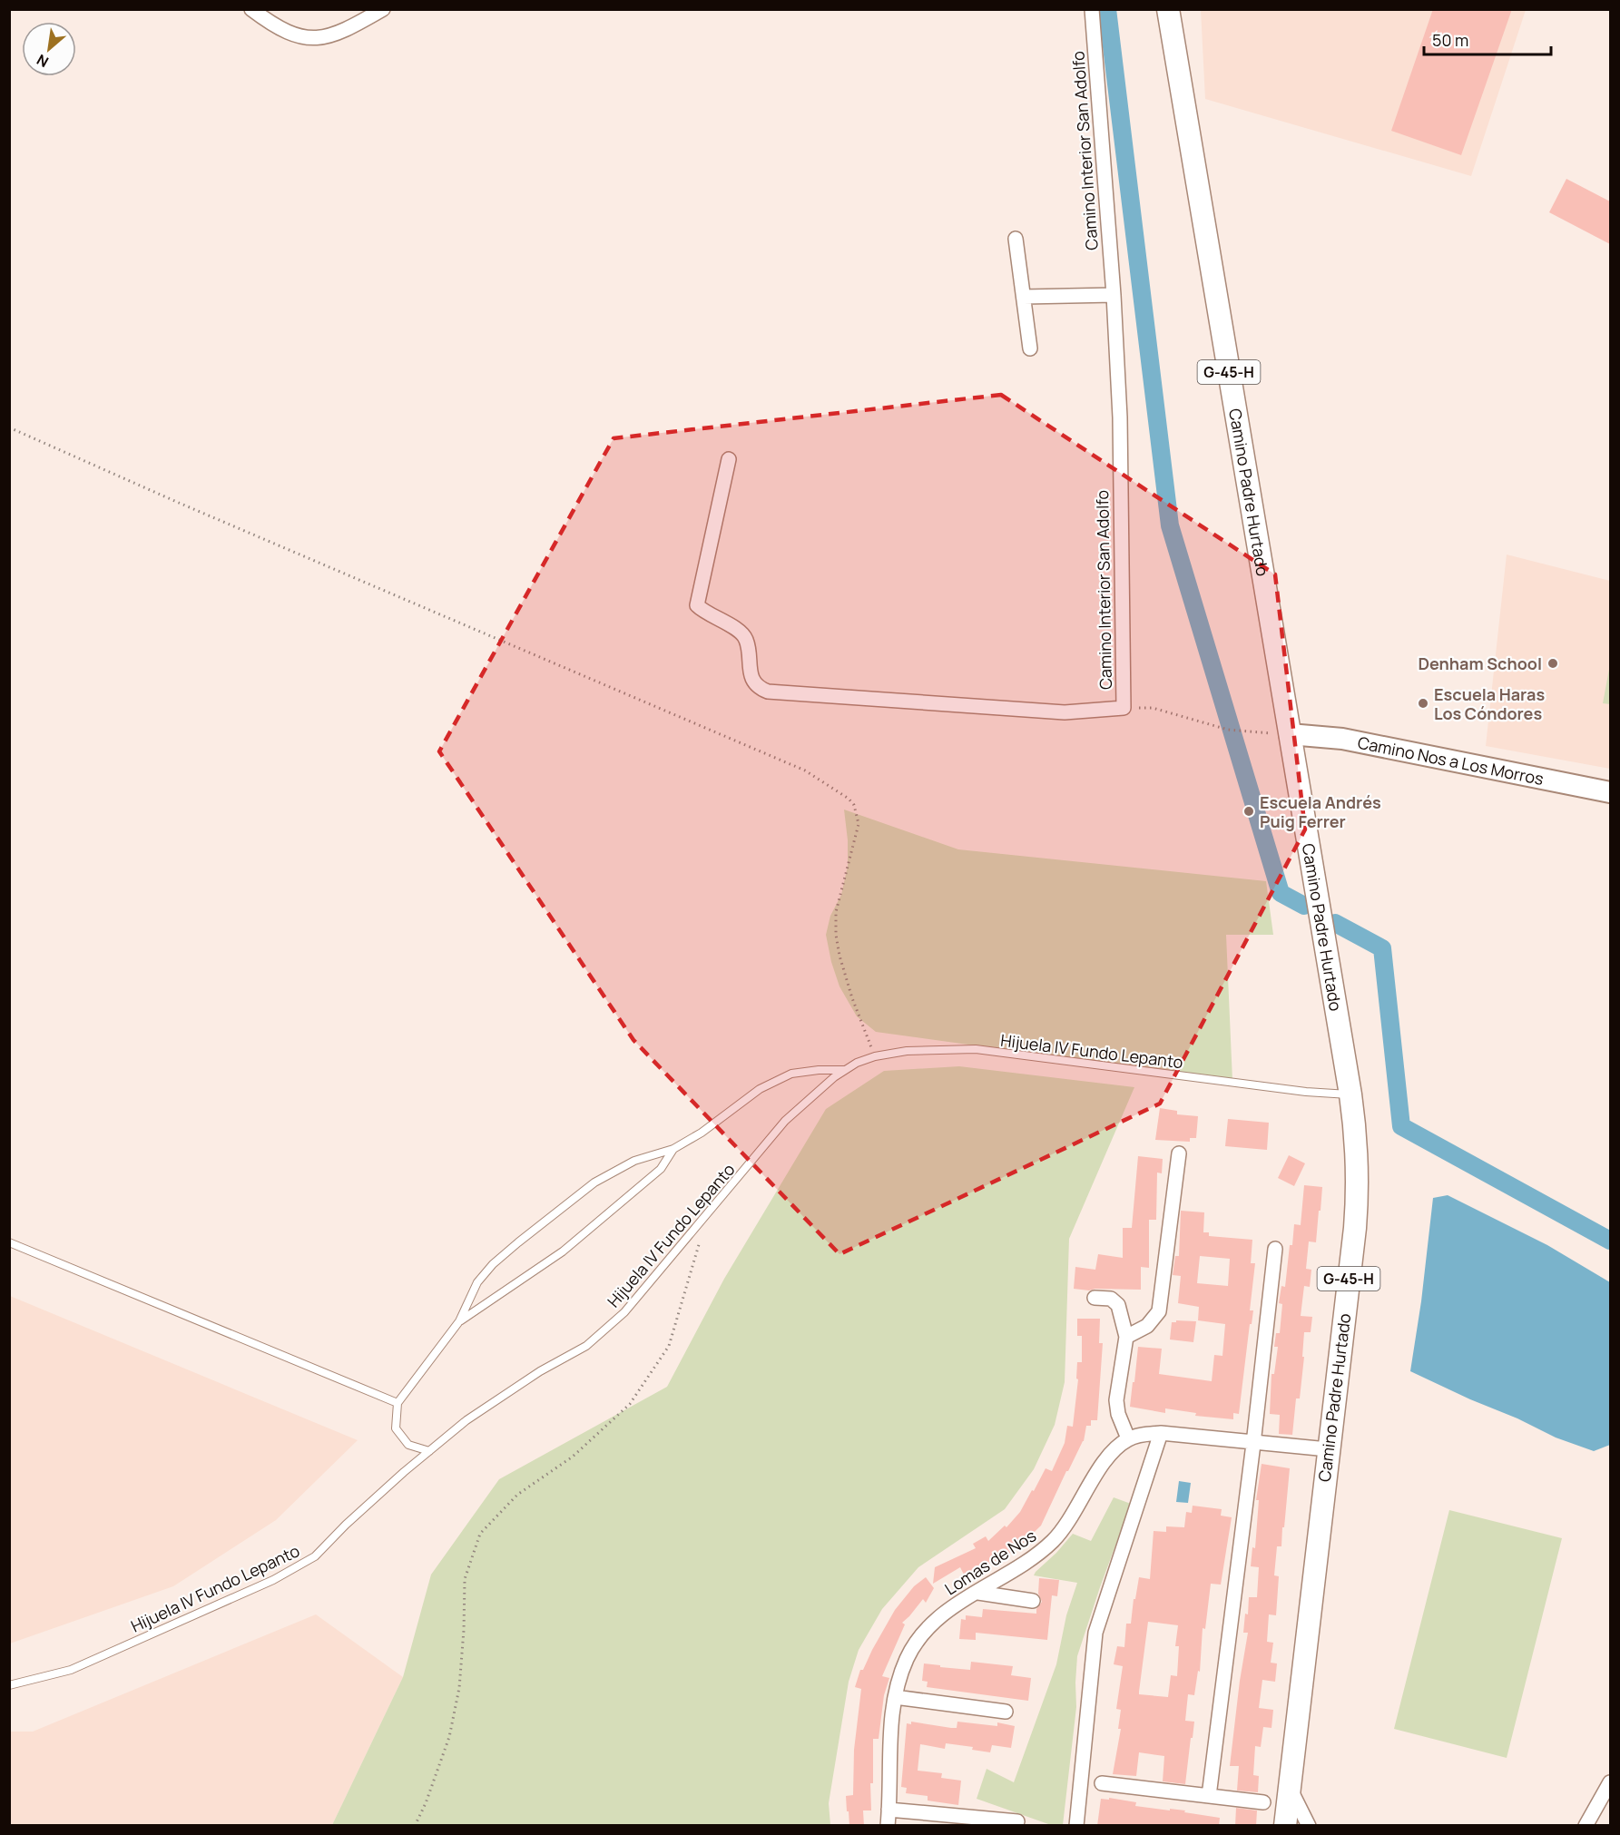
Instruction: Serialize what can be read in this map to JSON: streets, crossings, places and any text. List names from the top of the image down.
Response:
{
  "streets": {
    "main road": ["G-45-H", "Camino Padre Hurtado", "Camino Nos a Los Morros"],
    "street": ["Camino Interior San Adolfo", "Lomas de Nos"],
    "lane": ["Hijuela IV Fundo Lepanto"]
  },
  "crossings": [
    ["Camino Padre Hurtado", "Camino Nos a Los Morros"],
    ["Camino Padre Hurtado", "Hijuela IV Fundo Lepanto"]
  ],
  "places": ["Denham School", "Escuela Haras Los Cóndores", "Escuela Andrés Puig Ferrer"],
  "scale_bar": "50 m",
  "north": "bottom left"
}
